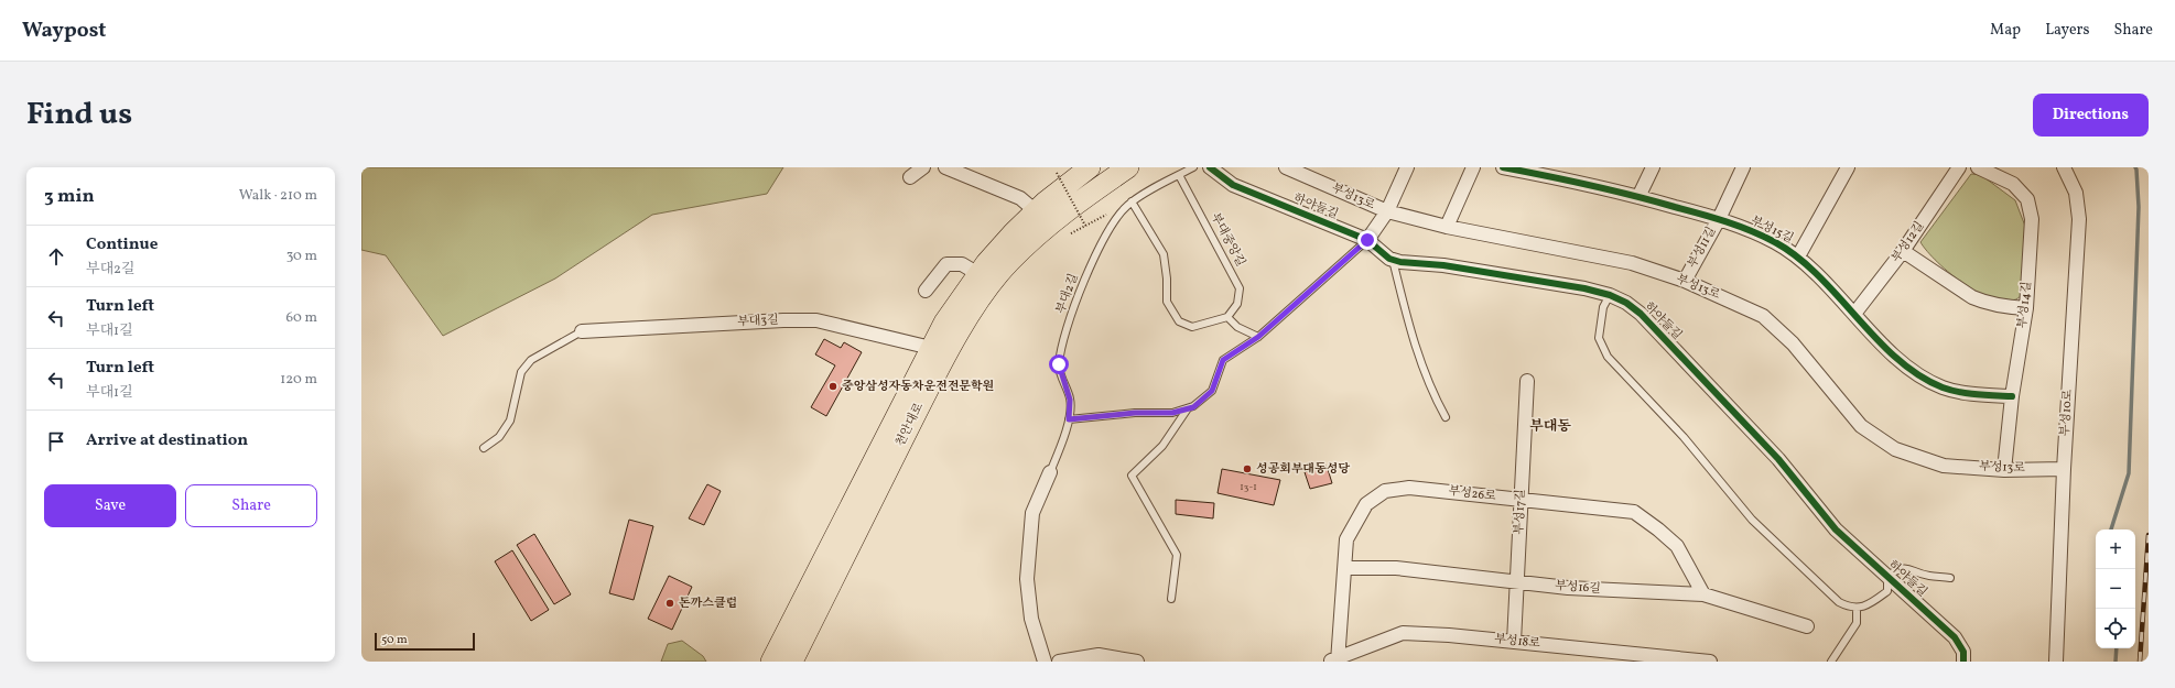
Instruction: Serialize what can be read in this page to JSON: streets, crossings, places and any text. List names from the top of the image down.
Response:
{
  "streets": {
    "main road": ["천안대로"],
    "street": [
      "부성13로",
      "하야들길",
      "부성15길",
      "부성12길",
      "부성11길",
      "부성14길",
      "부대3길",
      "부성10로",
      "부성26로",
      "부성17길",
      "부성16길",
      "부성18로"
    ],
    "lane": ["부대중앙길", "부대2길"]
  },
  "crossings": [
    ["부성13로", "부성11길"],
    ["부성13로", "부성14길"],
    ["부성13로", "부성10로"],
    ["부성15길", "부성12길"],
    ["부성15길", "부성11길"],
    ["부성15길", "부성14길"],
    ["부대중앙길", "부대2길"],
    ["부대3길", "천안대로"],
    ["부성26로", "부성17길"],
    ["부성26로", "부성16길"],
    ["부성26로", "부성18로"],
    ["부성17길", "부성16길"],
    ["부성17길", "부성18로"]
  ],
  "districts": ["부대동"],
  "places": ["중앙삼성자동차운전전문학원", "성공회부대동성당", "돈까스클럽"],
  "house_numbers": ["13-1"],
  "scale_bar": "50 m",
  "page": {
    "header": "Waypost",
    "nav": ["Map", "Layers", "Share"],
    "title": "Find us",
    "buttons": [
      "Directions",
      ["Save", "Share"]
    ],
    "heading": ["3 min", "Walk · 210 m"],
    "list": [
      ["Continue", "부대2길", "30 m"],
      ["Turn left", "부대1길", "60 m"],
      ["Turn left", "부대1길", "120 m"],
      "Arrive at destination"
    ],
    "map_buttons": ["+", "−"],
    "scale": "50 m"
  }
}
